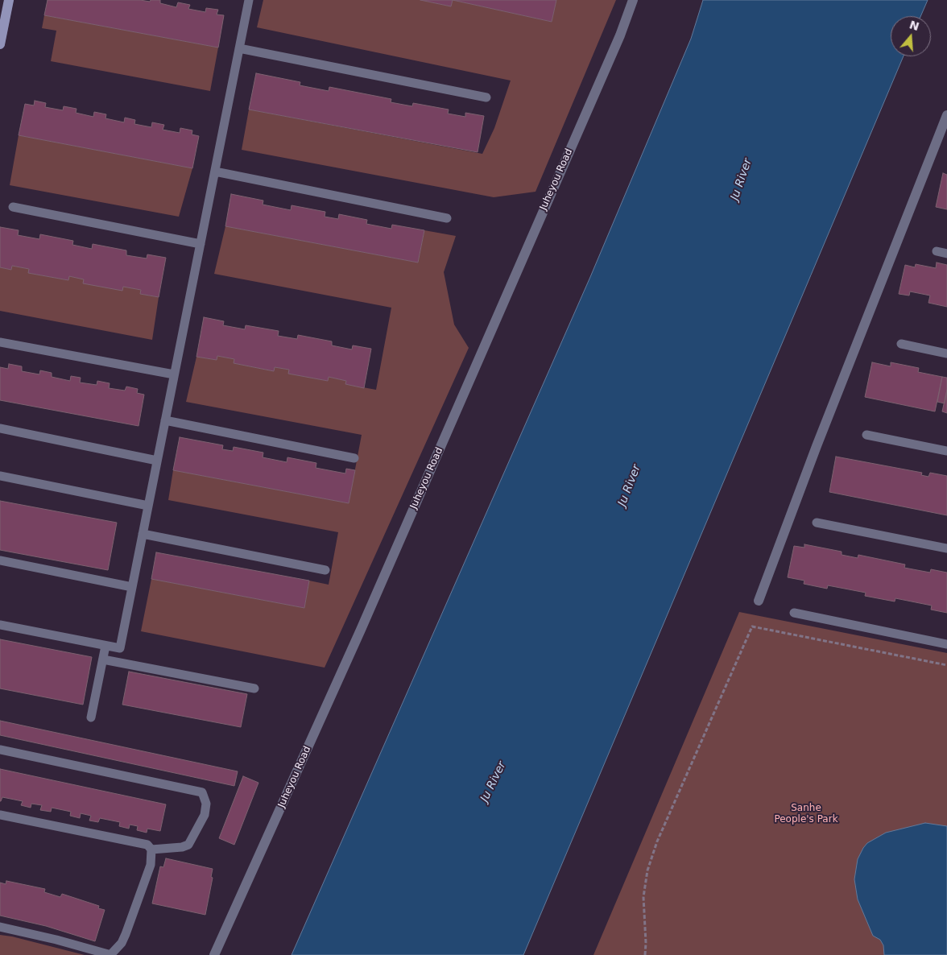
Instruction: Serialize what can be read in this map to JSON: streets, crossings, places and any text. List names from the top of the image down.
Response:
{
  "streets": {
    "street": ["Juheyou Road"]
  },
  "water": ["Ju River"],
  "parks": ["Sanhe People's Park"],
  "north": "top"
}
